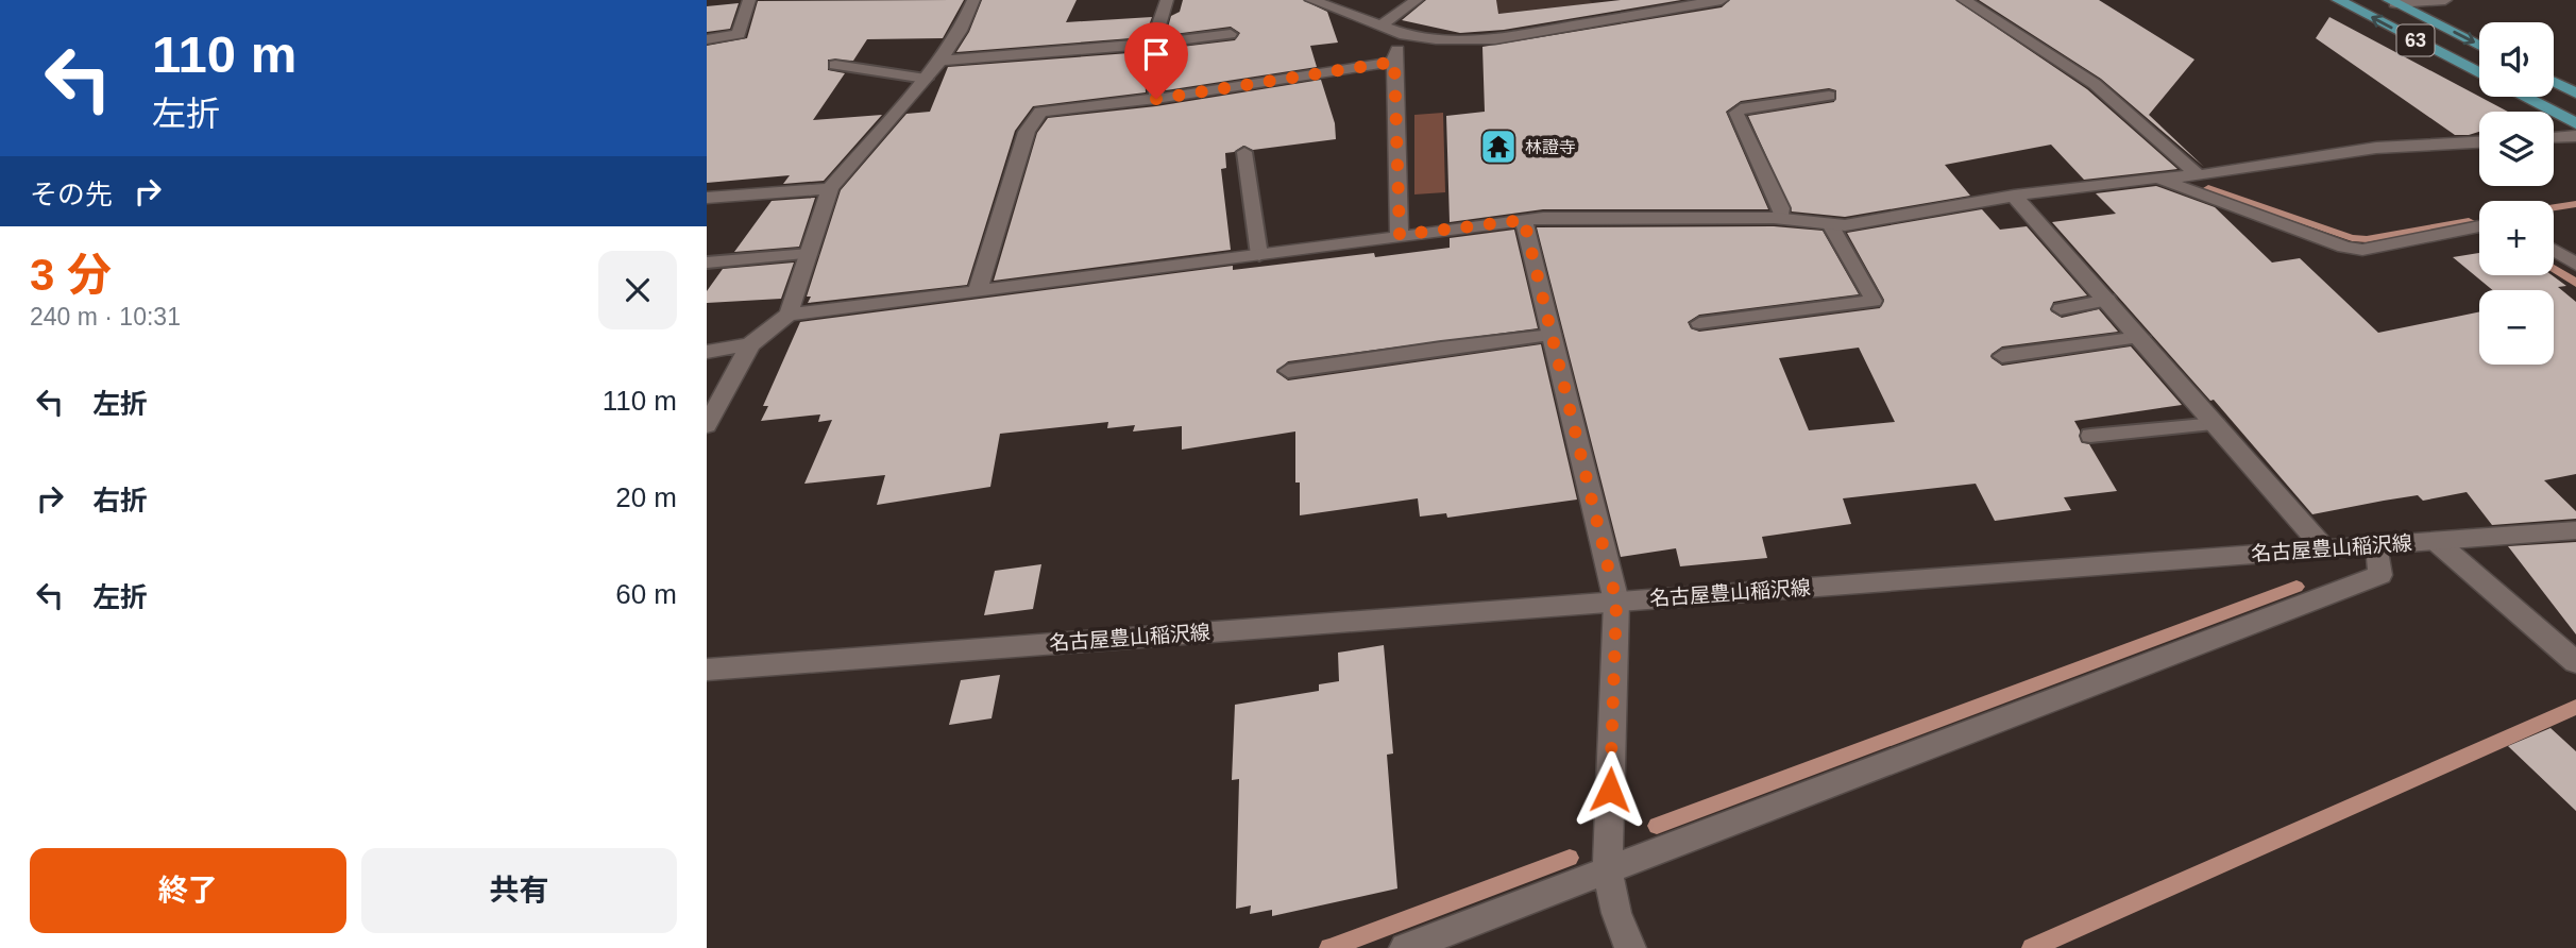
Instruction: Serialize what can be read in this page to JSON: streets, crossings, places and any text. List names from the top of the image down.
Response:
{
  "streets": {
    "main road": ["63"],
    "street": ["名古屋豊山稲沢線"]
  },
  "places": {
    "temple": ["林證寺"]
  },
  "page": {
    "turn": ["110 m", "左折"],
    "map_buttons": ["+", "−"],
    "then": "その先",
    "heading": ["3 分", "240 m · 10:31"],
    "list": [
      {
        "name": "左折",
        "value": "110 m"
      },
      {
        "name": "右折",
        "value": "20 m"
      },
      {
        "name": "左折",
        "value": "60 m"
      }
    ],
    "buttons": ["終了", "共有"]
  }
}
